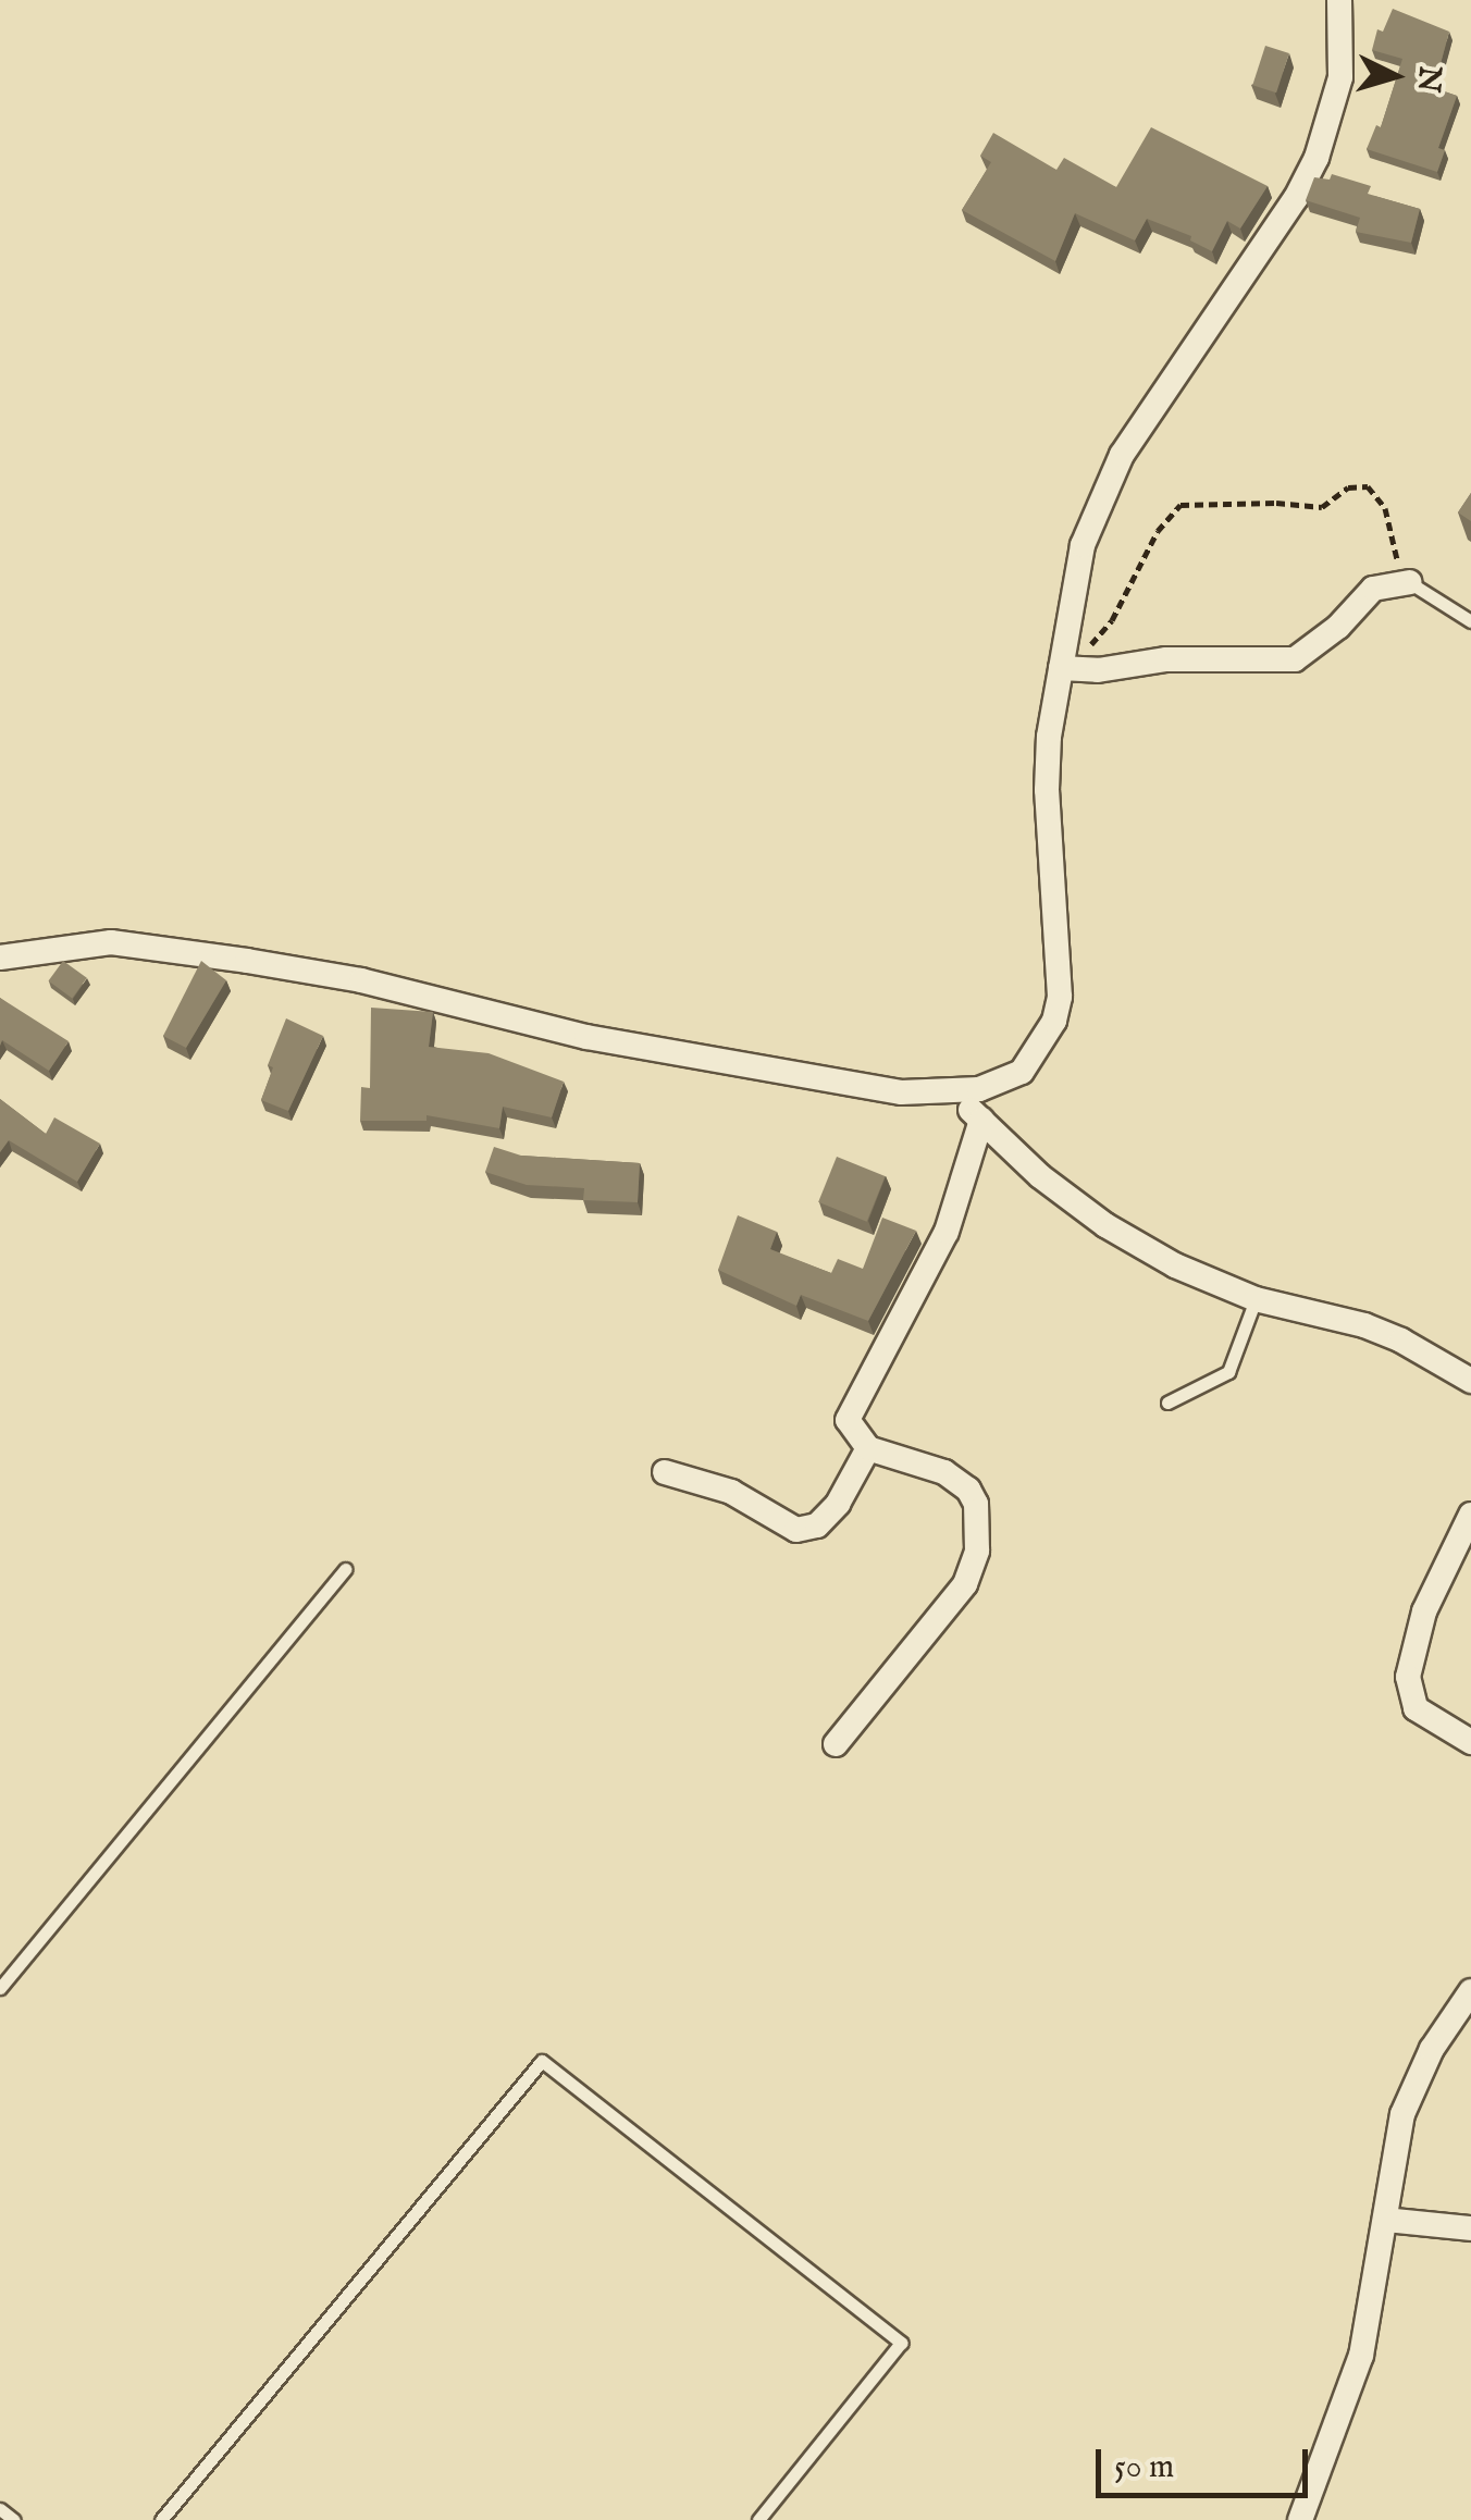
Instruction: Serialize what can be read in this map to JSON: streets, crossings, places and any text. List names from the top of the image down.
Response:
{
  "scale_bar": "50 m",
  "north": "right"
}
